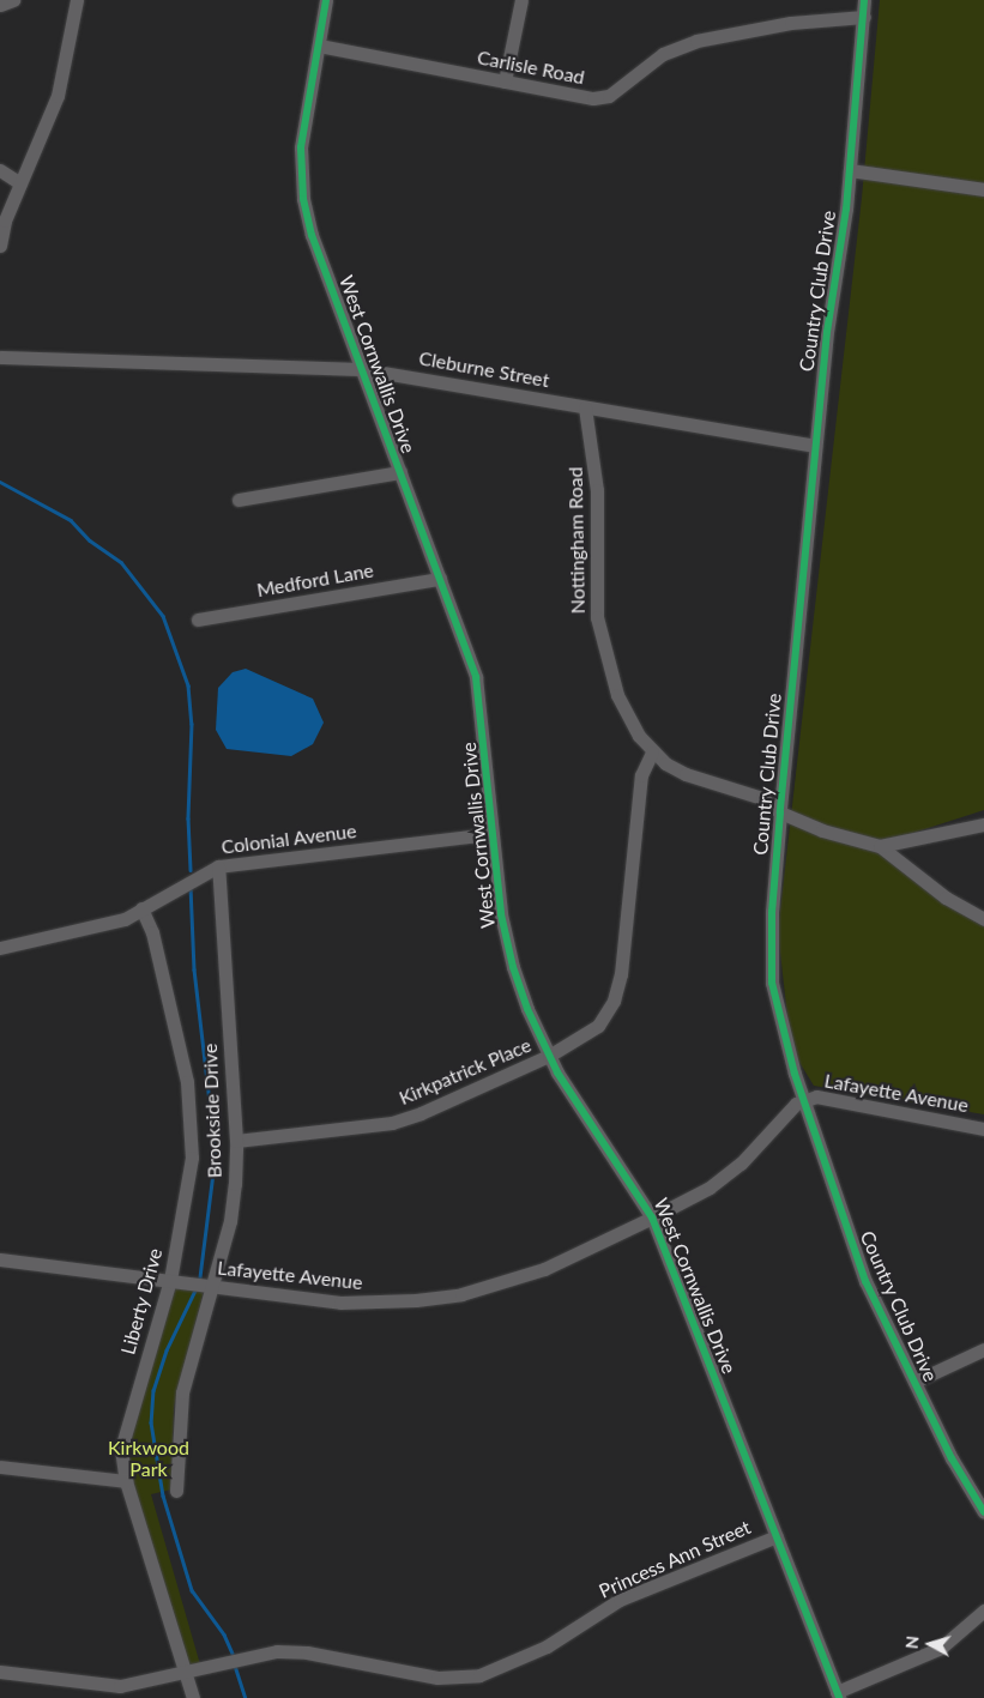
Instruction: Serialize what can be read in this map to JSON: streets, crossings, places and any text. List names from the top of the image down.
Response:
{
  "streets": {
    "street": [
      "Carlisle Road",
      "Country Club Drive",
      "West Cornwallis Drive",
      "Cleburne Street",
      "Nottingham Road",
      "Medford Lane",
      "Colonial Avenue",
      "Kirkpatrick Place",
      "Lafayette Avenue",
      "Brookside Drive",
      "Liberty Drive",
      "Princess Ann Street"
    ]
  },
  "crossings": [
    ["Carlisle Road", "Country Club Drive"],
    ["Carlisle Road", "West Cornwallis Drive"],
    ["Country Club Drive", "Cleburne Street"],
    ["Country Club Drive", "Nottingham Road"],
    ["Country Club Drive", "Lafayette Avenue"],
    ["West Cornwallis Drive", "Cleburne Street"],
    ["West Cornwallis Drive", "Medford Lane"],
    ["West Cornwallis Drive", "Colonial Avenue"],
    ["West Cornwallis Drive", "Kirkpatrick Place"],
    ["West Cornwallis Drive", "Lafayette Avenue"],
    ["West Cornwallis Drive", "Princess Ann Street"],
    ["Cleburne Street", "Nottingham Road"],
    ["Nottingham Road", "Kirkpatrick Place"],
    ["Colonial Avenue", "Brookside Drive"],
    ["Colonial Avenue", "Liberty Drive"],
    ["Kirkpatrick Place", "Brookside Drive"],
    ["Lafayette Avenue", "Brookside Drive"],
    ["Lafayette Avenue", "Liberty Drive"],
    ["Liberty Drive", "Princess Ann Street"]
  ],
  "parks": ["Kirkwood Park"],
  "north": "left"
}
